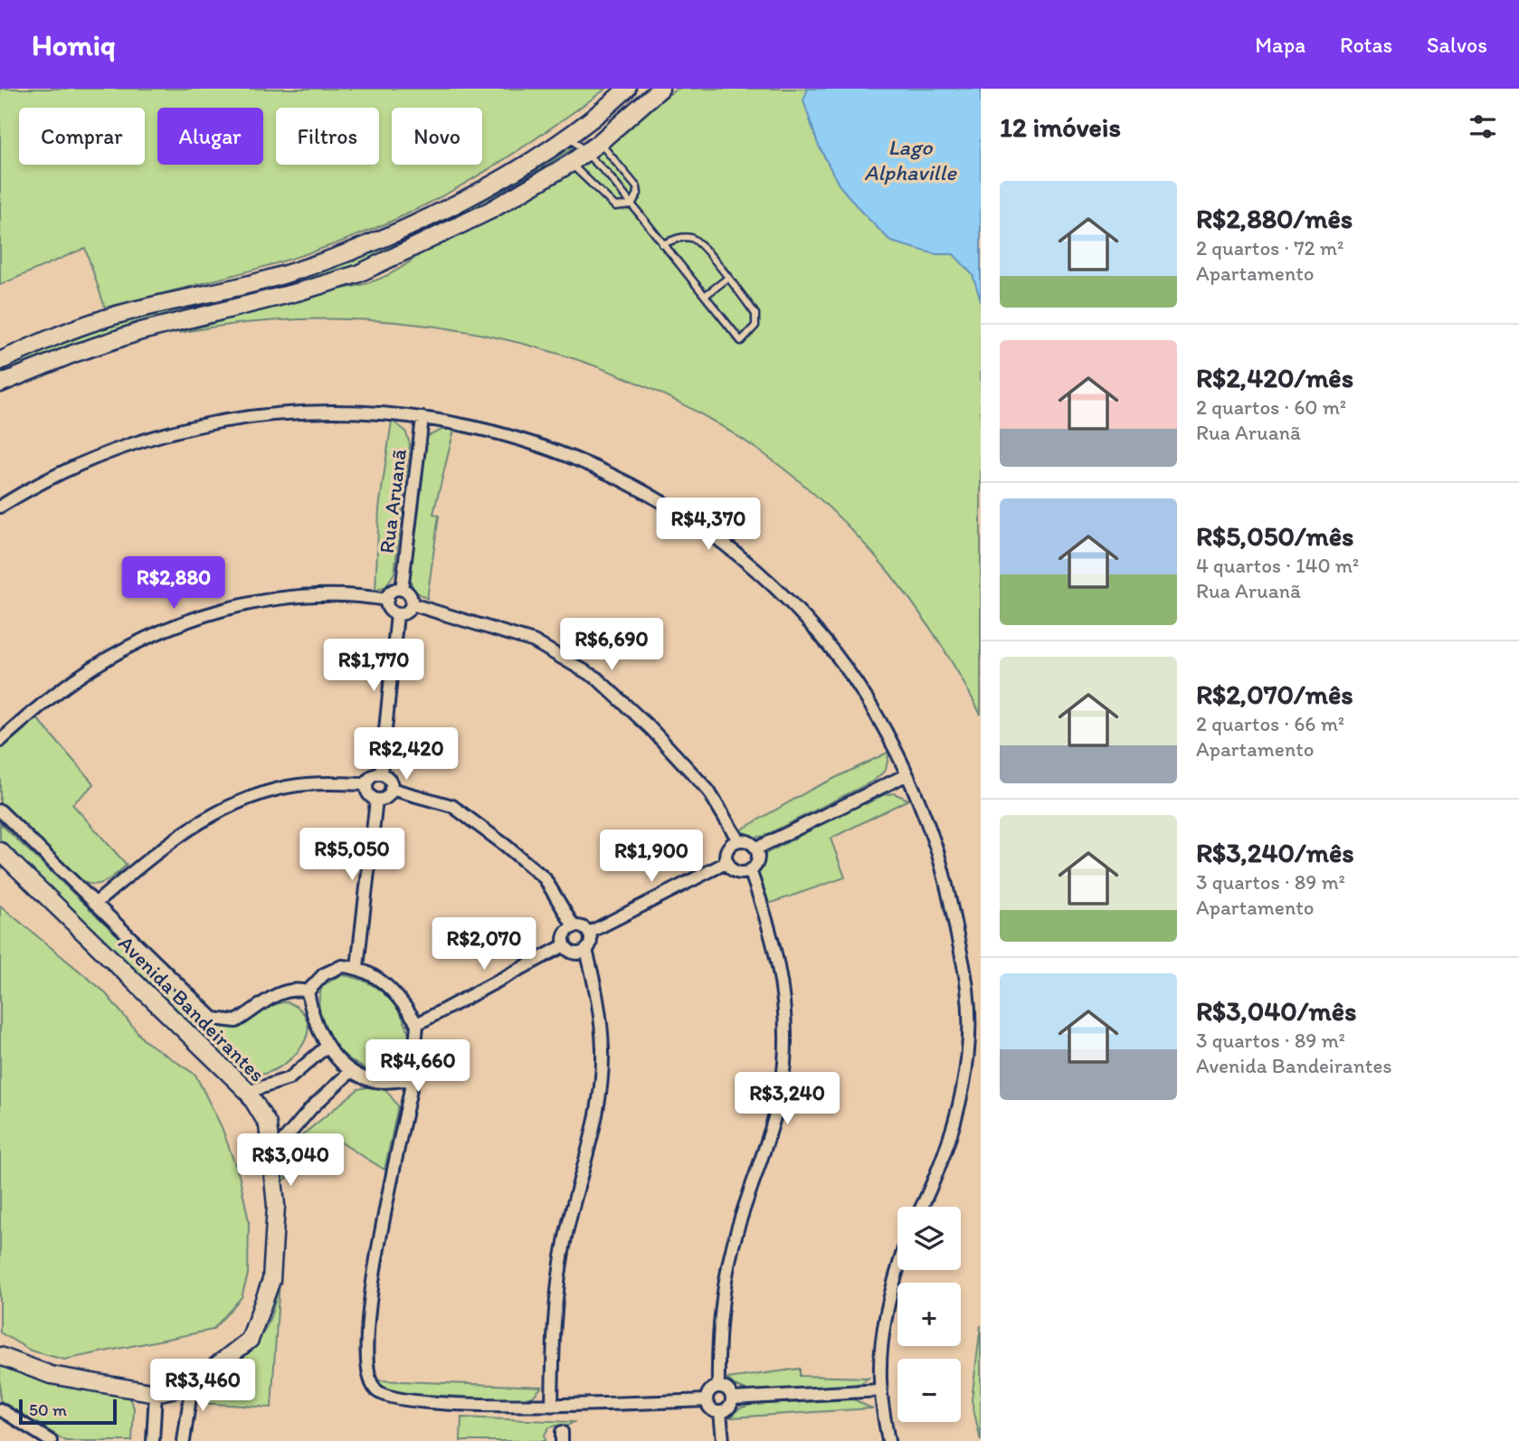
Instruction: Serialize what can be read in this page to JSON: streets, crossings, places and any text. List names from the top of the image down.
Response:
{
  "streets": {
    "street": ["Rua Aruanã", "Avenida Bandeirantes"]
  },
  "water": ["Lago Alphaville"],
  "scale_bar": "50 m",
  "page": {
    "header": "Homiq",
    "nav": ["Mapa", "Rotas", "Salvos"],
    "heading": "12 imóveis",
    "chip": [
      "Comprar",
      "Alugar",
      "Filtros",
      "Novo"
    ],
    "list": [
      {
        "name": "R$2,880/mês",
        "note": "2 quartos · 72 m² · Apartamento"
      },
      {
        "name": "R$2,420/mês",
        "note": "2 quartos · 60 m² · Rua Aruanã"
      },
      {
        "name": "R$5,050/mês",
        "note": "4 quartos · 140 m² · Rua Aruanã"
      },
      {
        "name": "R$2,070/mês",
        "note": "2 quartos · 66 m² · Apartamento"
      },
      {
        "name": "R$3,240/mês",
        "note": "3 quartos · 89 m² · Apartamento"
      },
      {
        "name": "R$3,040/mês",
        "note": "3 quartos · 89 m² · Avenida Bandeirantes"
      }
    ],
    "price": [
      "R$4,370",
      "R$2,880",
      "R$6,690",
      "R$1,770",
      "R$2,420",
      "R$5,050",
      "R$1,900",
      "R$2,070",
      "R$4,660",
      "R$3,240",
      "R$3,040",
      "R$3,460"
    ],
    "map_buttons": ["+", "−"],
    "scale": "50 m"
  }
}
